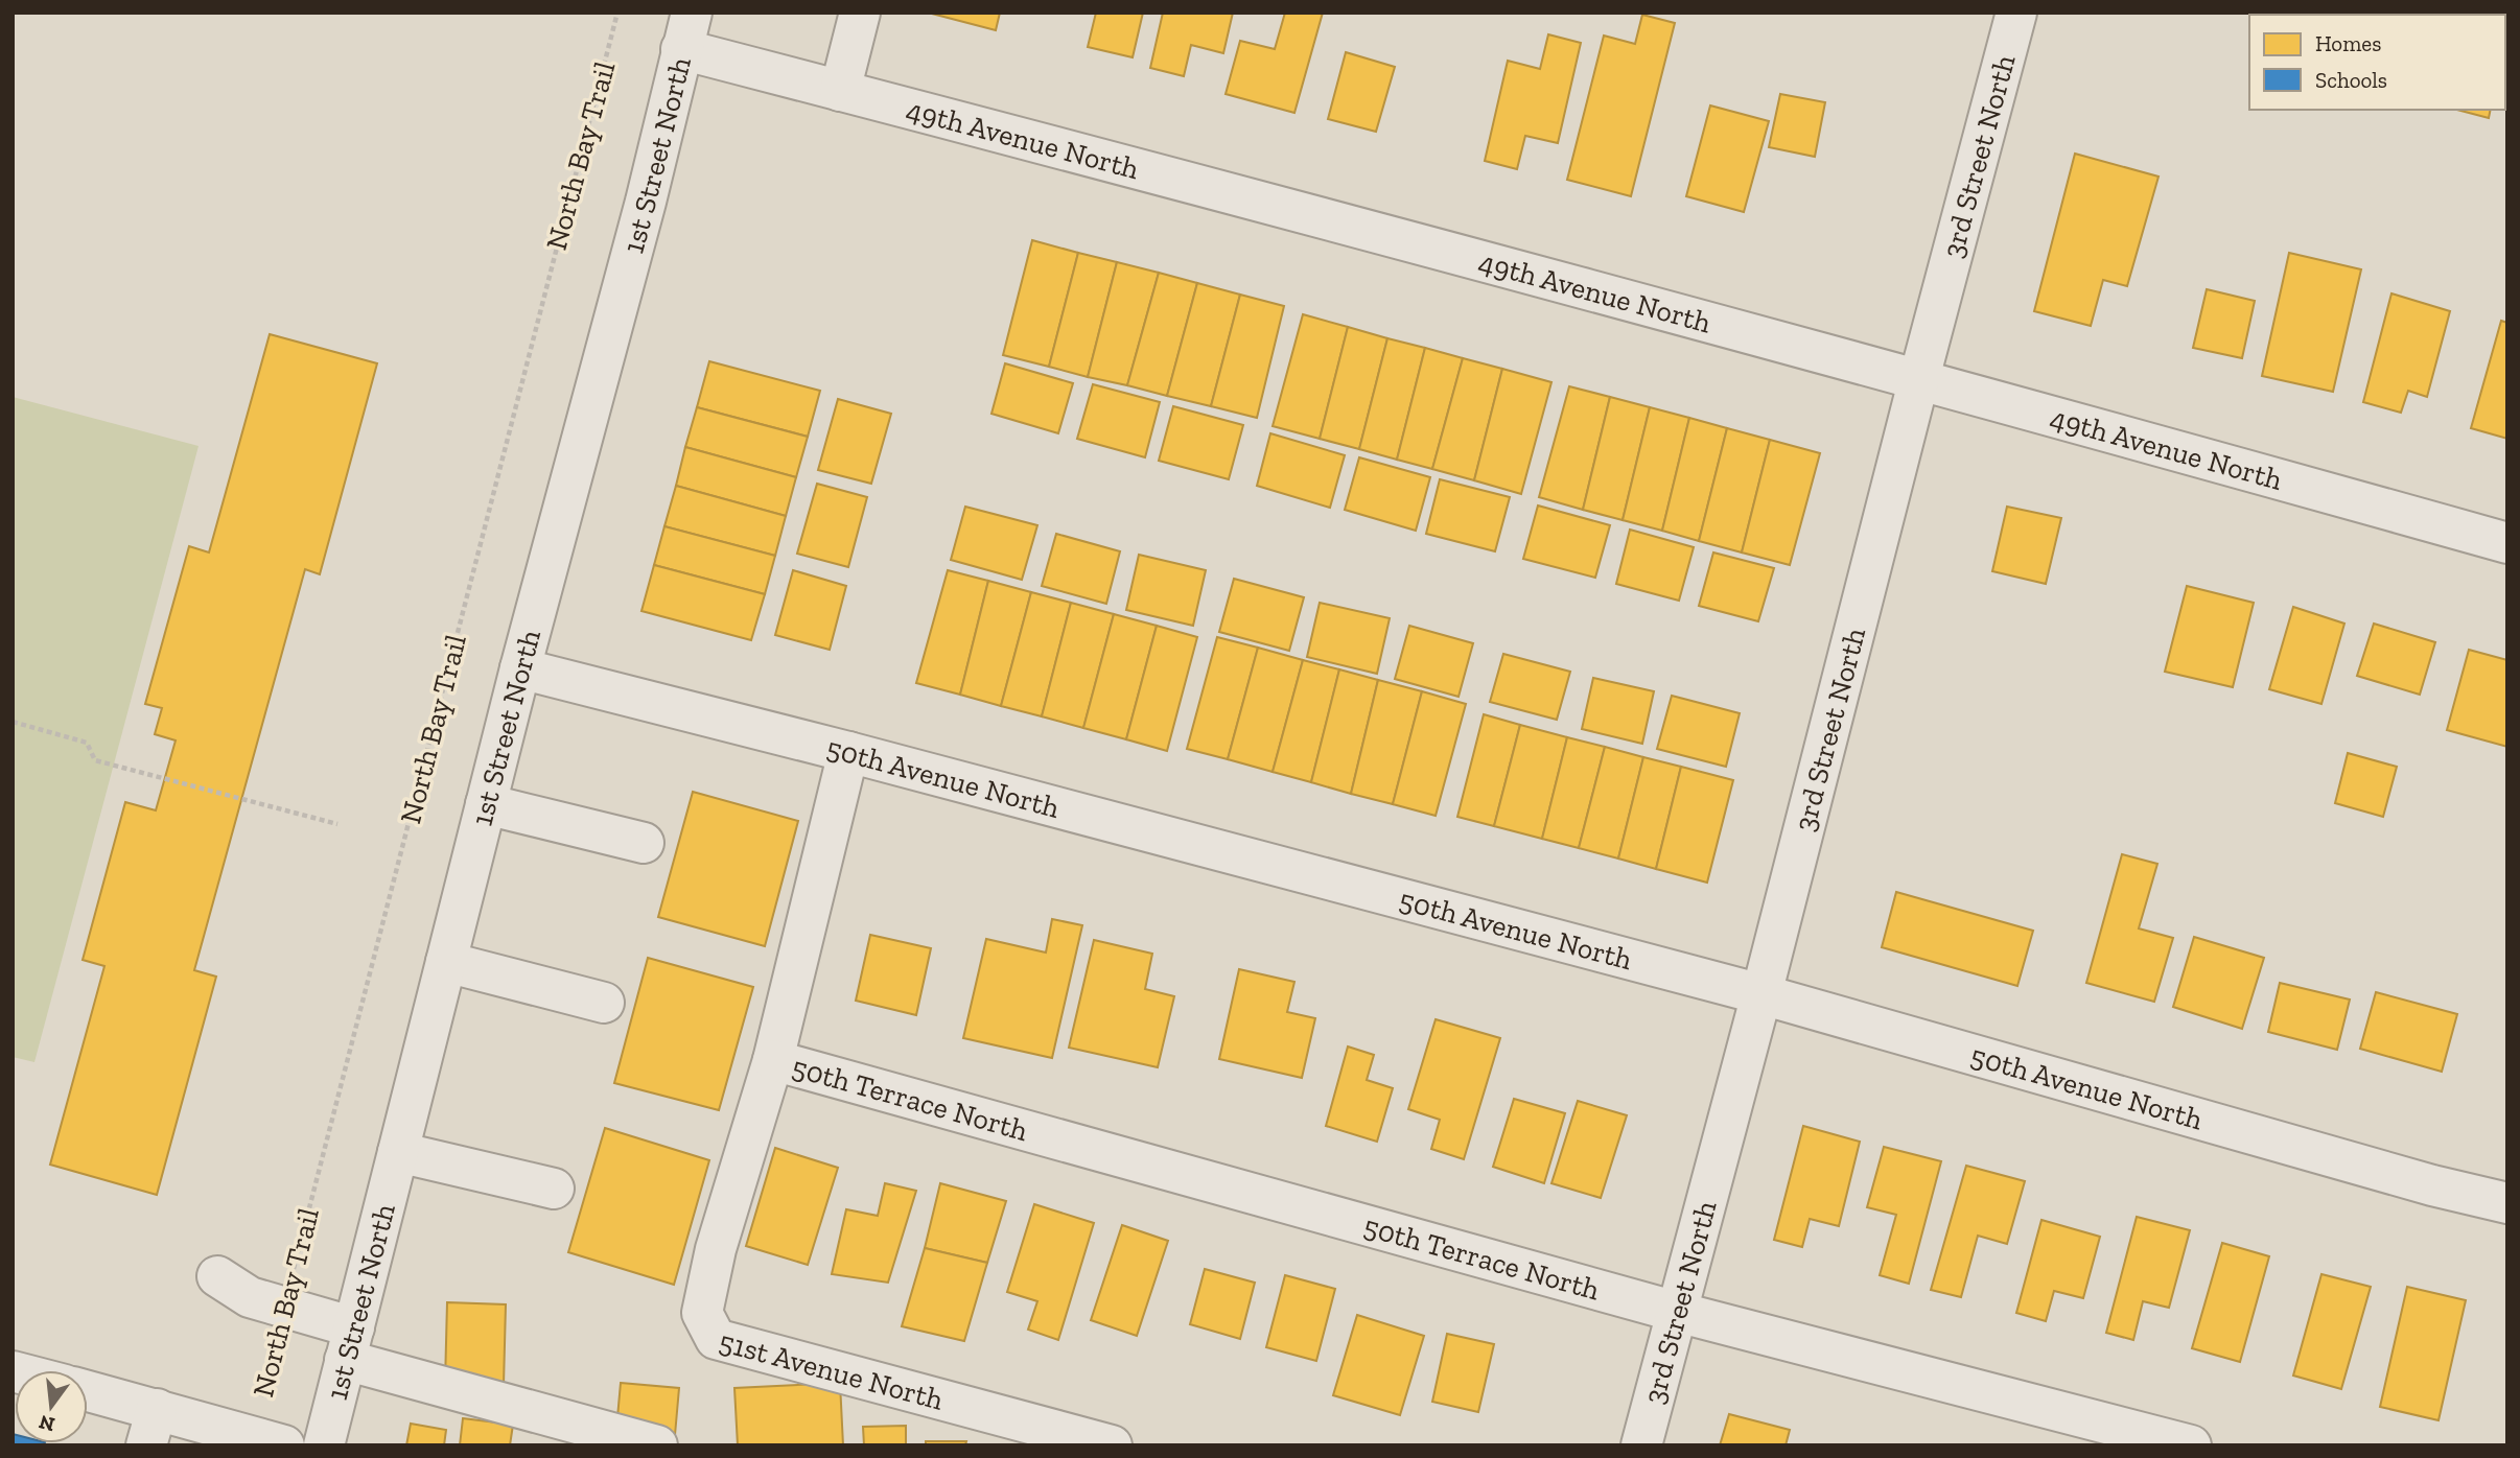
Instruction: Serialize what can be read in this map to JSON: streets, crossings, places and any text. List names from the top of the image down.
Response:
{
  "streets": {
    "street": [
      "49th Avenue North",
      "1st Street North",
      "3rd Street North",
      "50th Avenue North",
      "50th Terrace North",
      "51st Avenue North"
    ],
    "path": ["North Bay Trail"]
  },
  "crossings": [
    ["49th Avenue North", "1st Street North"],
    ["49th Avenue North", "3rd Street North"],
    ["1st Street North", "50th Avenue North"],
    ["3rd Street North", "50th Avenue North"],
    ["3rd Street North", "50th Terrace North"],
    ["50th Avenue North", "51st Avenue North"],
    ["50th Terrace North", "51st Avenue North"]
  ],
  "legend": ["Homes", "Schools"],
  "north": "bottom"
}
